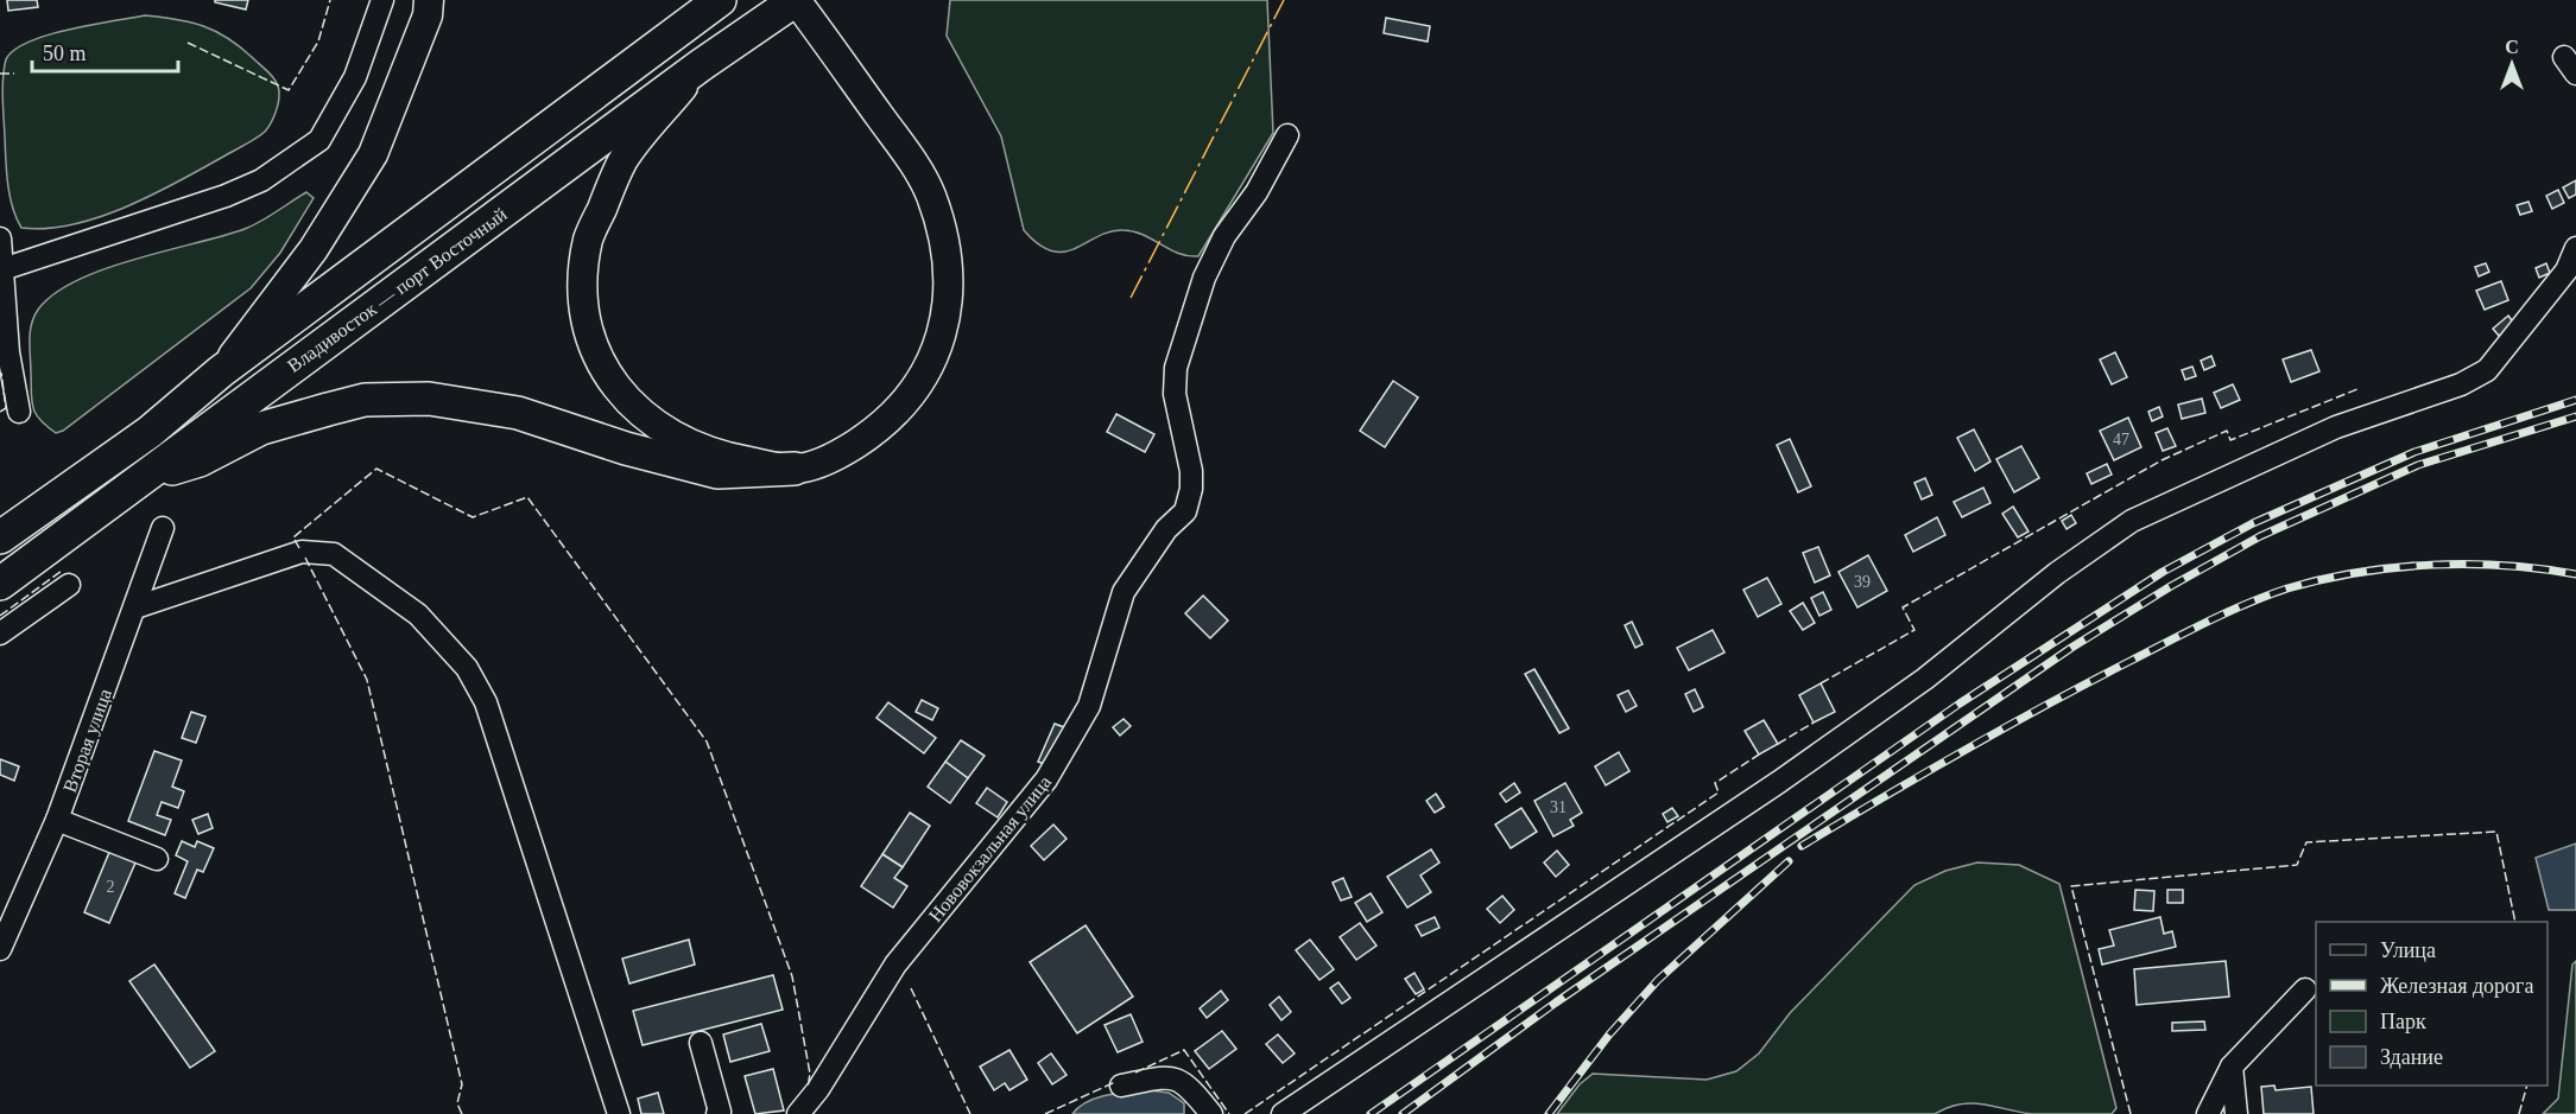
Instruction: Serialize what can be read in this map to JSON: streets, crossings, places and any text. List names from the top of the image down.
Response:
{
  "streets": {
    "highway": ["Владивосток — порт Восточный"],
    "street": ["Вторая улица", "Нововокзальная улица"]
  },
  "house_numbers": [
    "47",
    "39",
    "31",
    "2"
  ],
  "legend": [
    "Улица",
    "Железная дорога",
    "Парк",
    "Здание"
  ],
  "scale_bar": "50 m",
  "north": "top"
}
